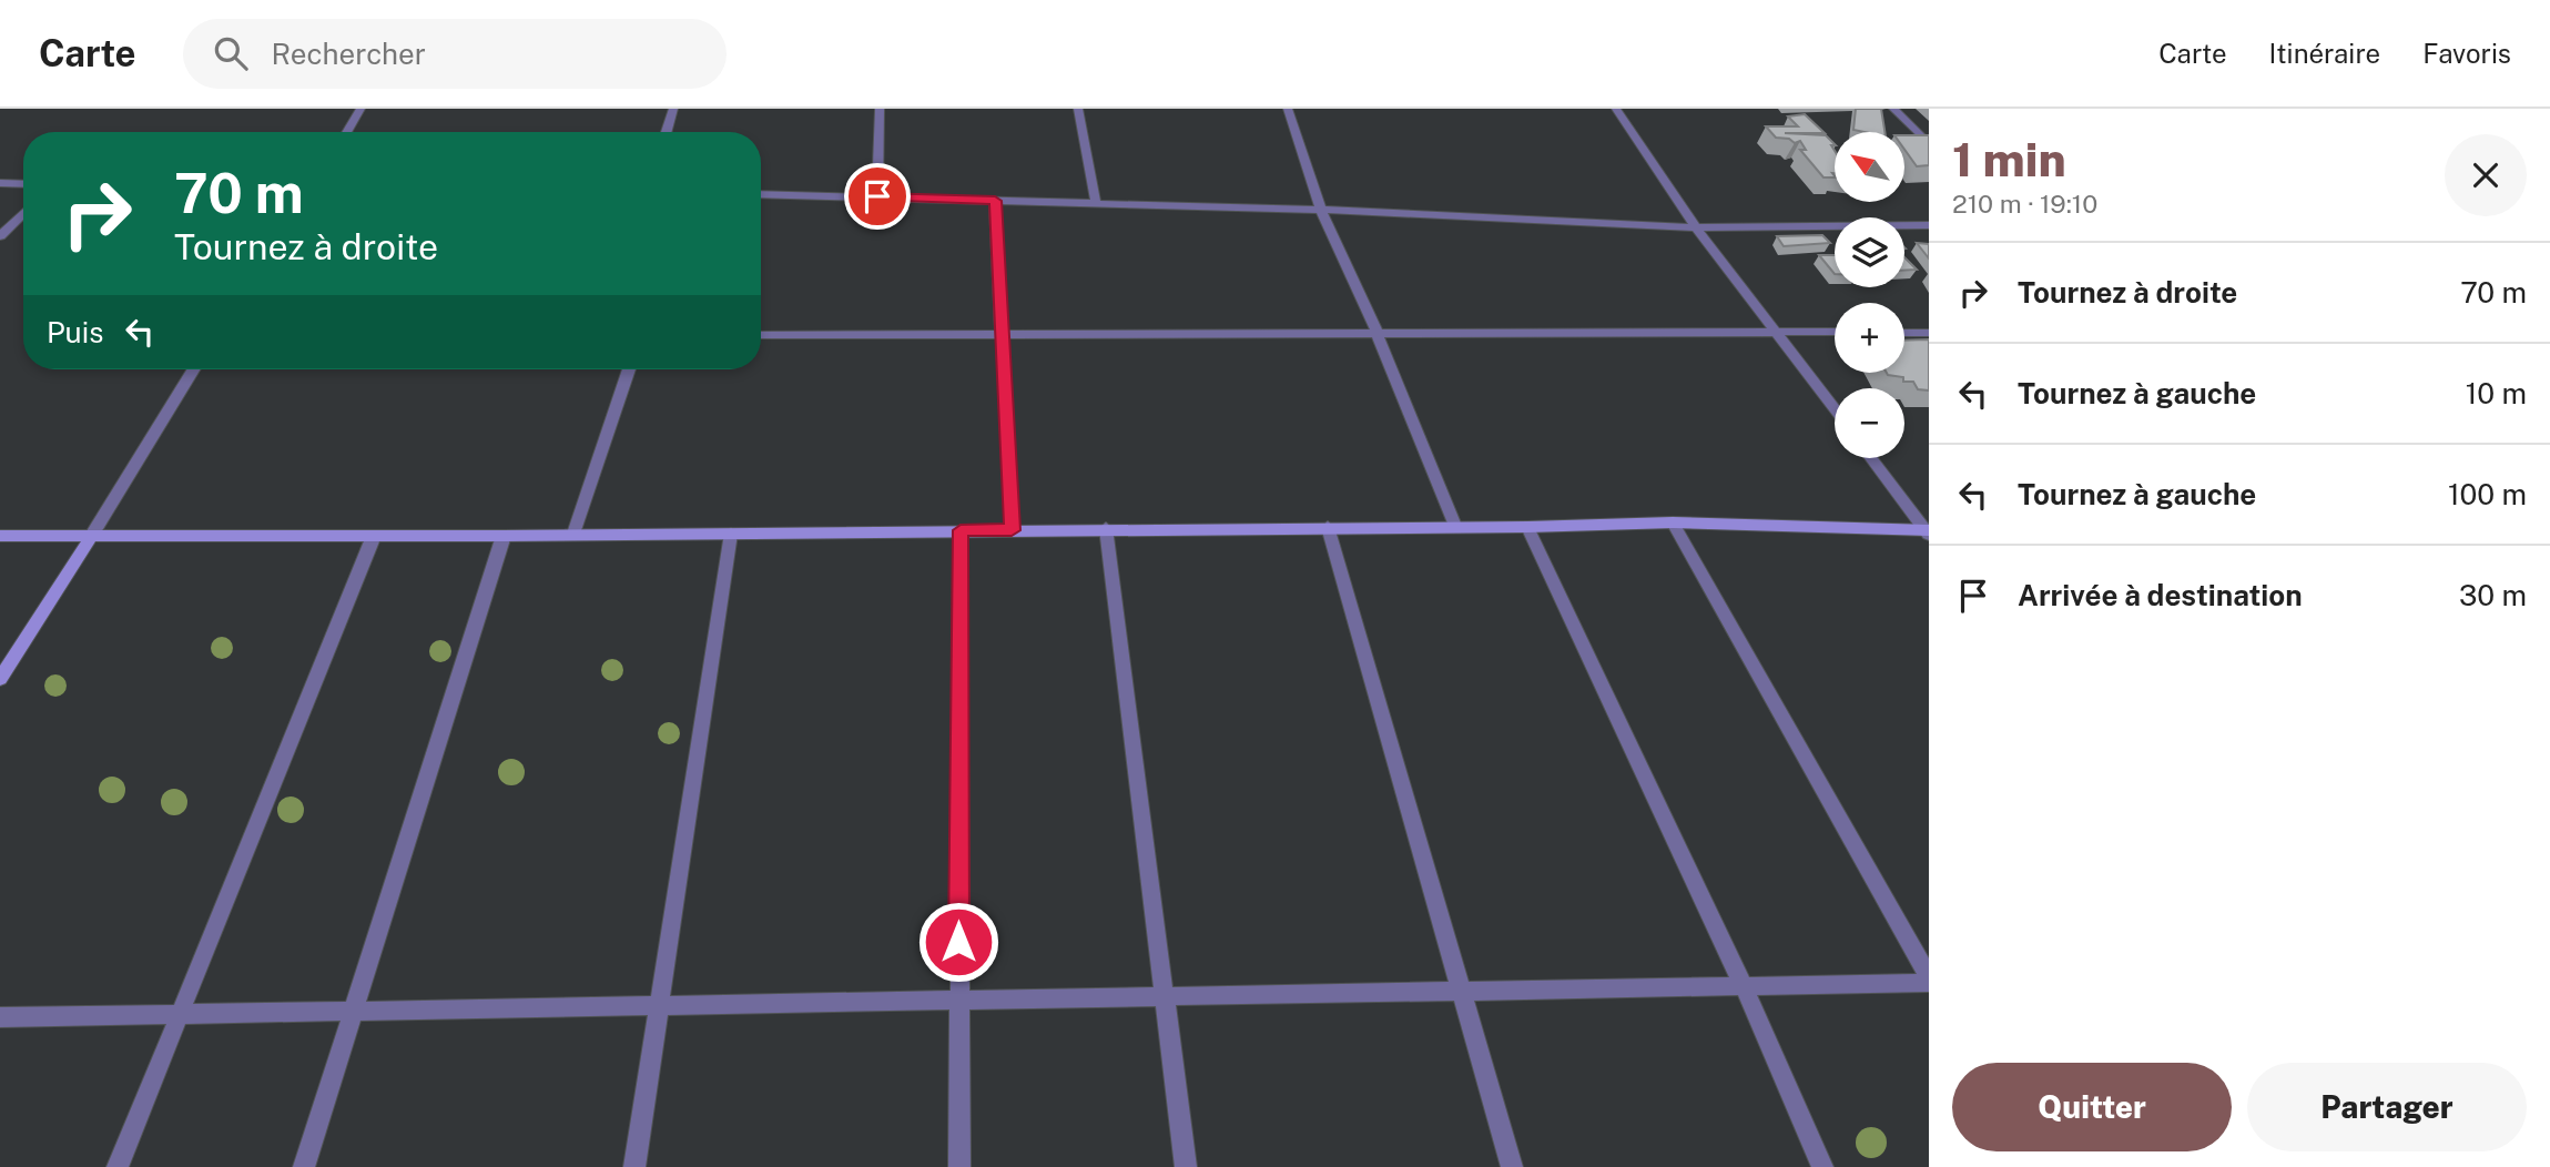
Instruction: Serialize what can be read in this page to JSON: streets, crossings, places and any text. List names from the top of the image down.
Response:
{
  "north": "top left",
  "page": {
    "header": "Carte",
    "search": "Rechercher",
    "nav": ["Carte", "Itinéraire", "Favoris"],
    "heading": ["1 min", "210 m · 19:10"],
    "map_buttons": ["+", "−"],
    "turn": ["70 m", "Tournez à droite"],
    "list": [
      {
        "name": "Tournez à droite",
        "value": "70 m"
      },
      {
        "name": "Tournez à gauche",
        "value": "10 m"
      },
      {
        "name": "Tournez à gauche",
        "value": "100 m"
      },
      {
        "name": "Arrivée à destination",
        "value": "30 m"
      }
    ],
    "then": "Puis",
    "buttons": ["Quitter", "Partager"]
  }
}
